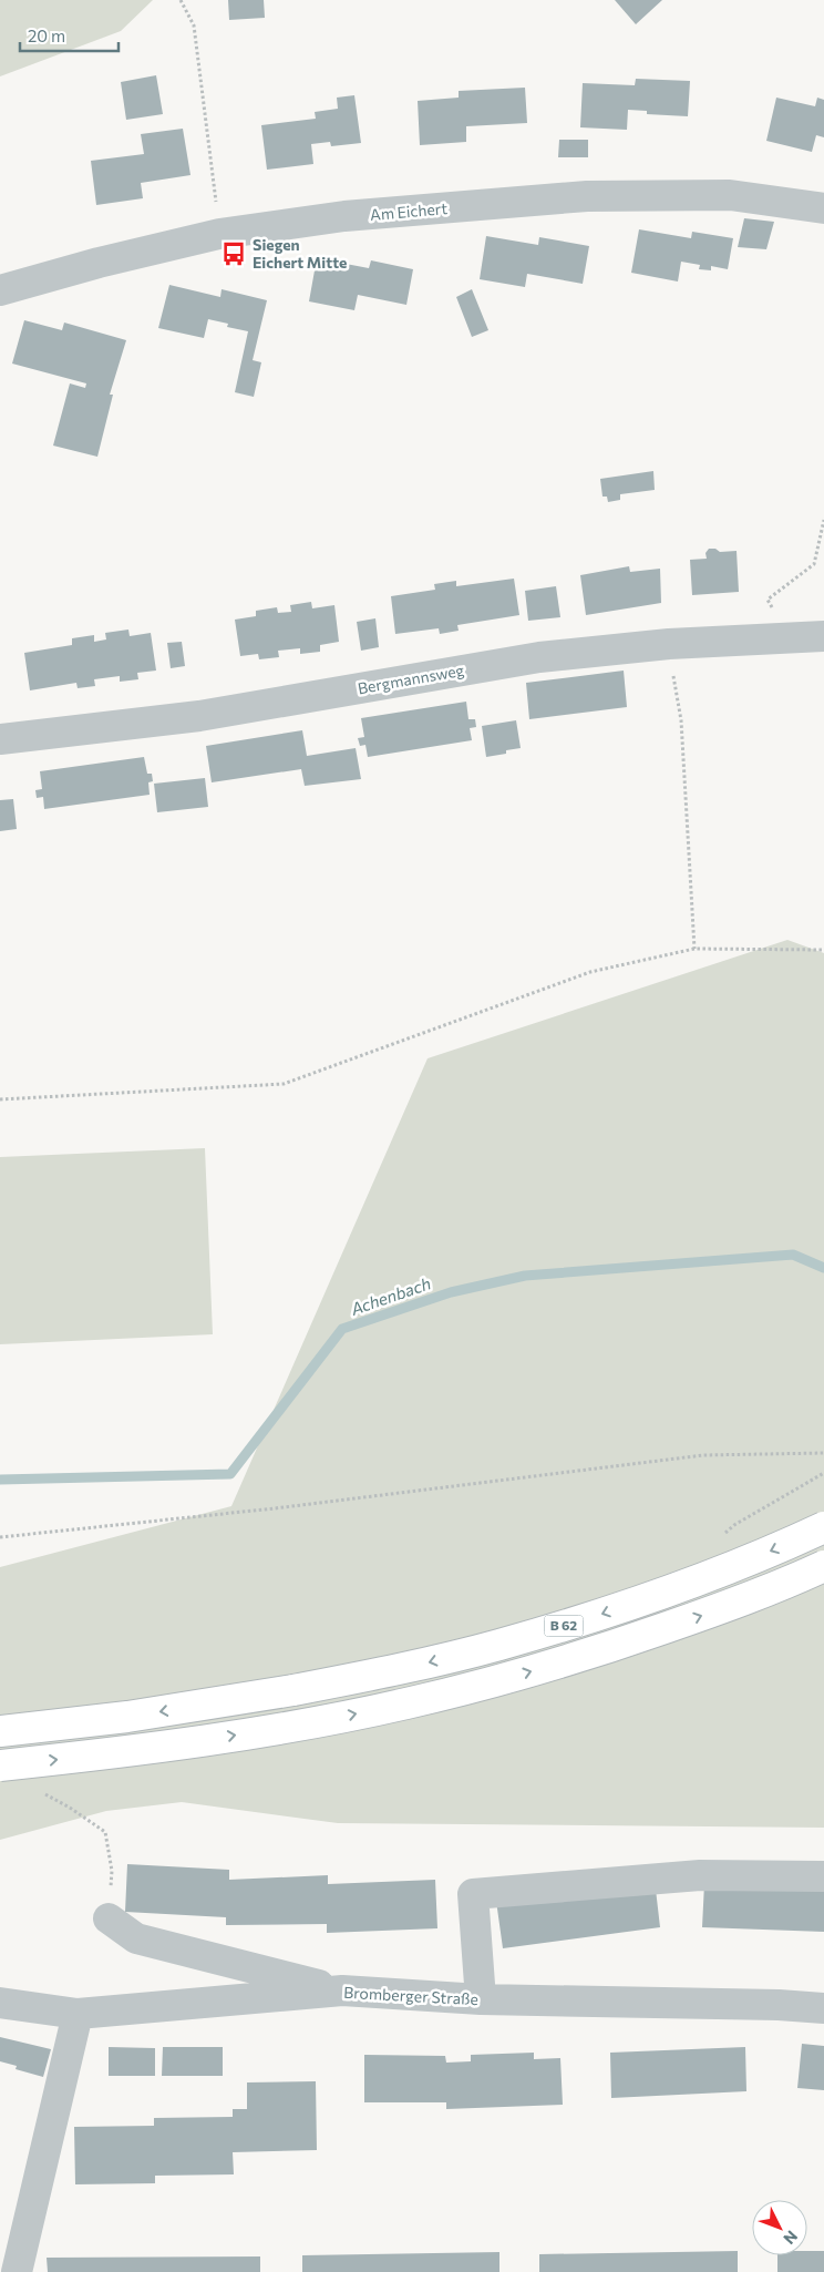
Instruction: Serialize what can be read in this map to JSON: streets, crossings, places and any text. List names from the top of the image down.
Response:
{
  "streets": {
    "highway": ["B 62"],
    "street": ["Am Eichert", "Bergmannsweg", "Bromberger Straße"]
  },
  "water": ["Achenbach"],
  "places": {
    "bus stop": ["Siegen Eichert Mitte"]
  },
  "scale_bar": "20 m",
  "north": "bottom right"
}
